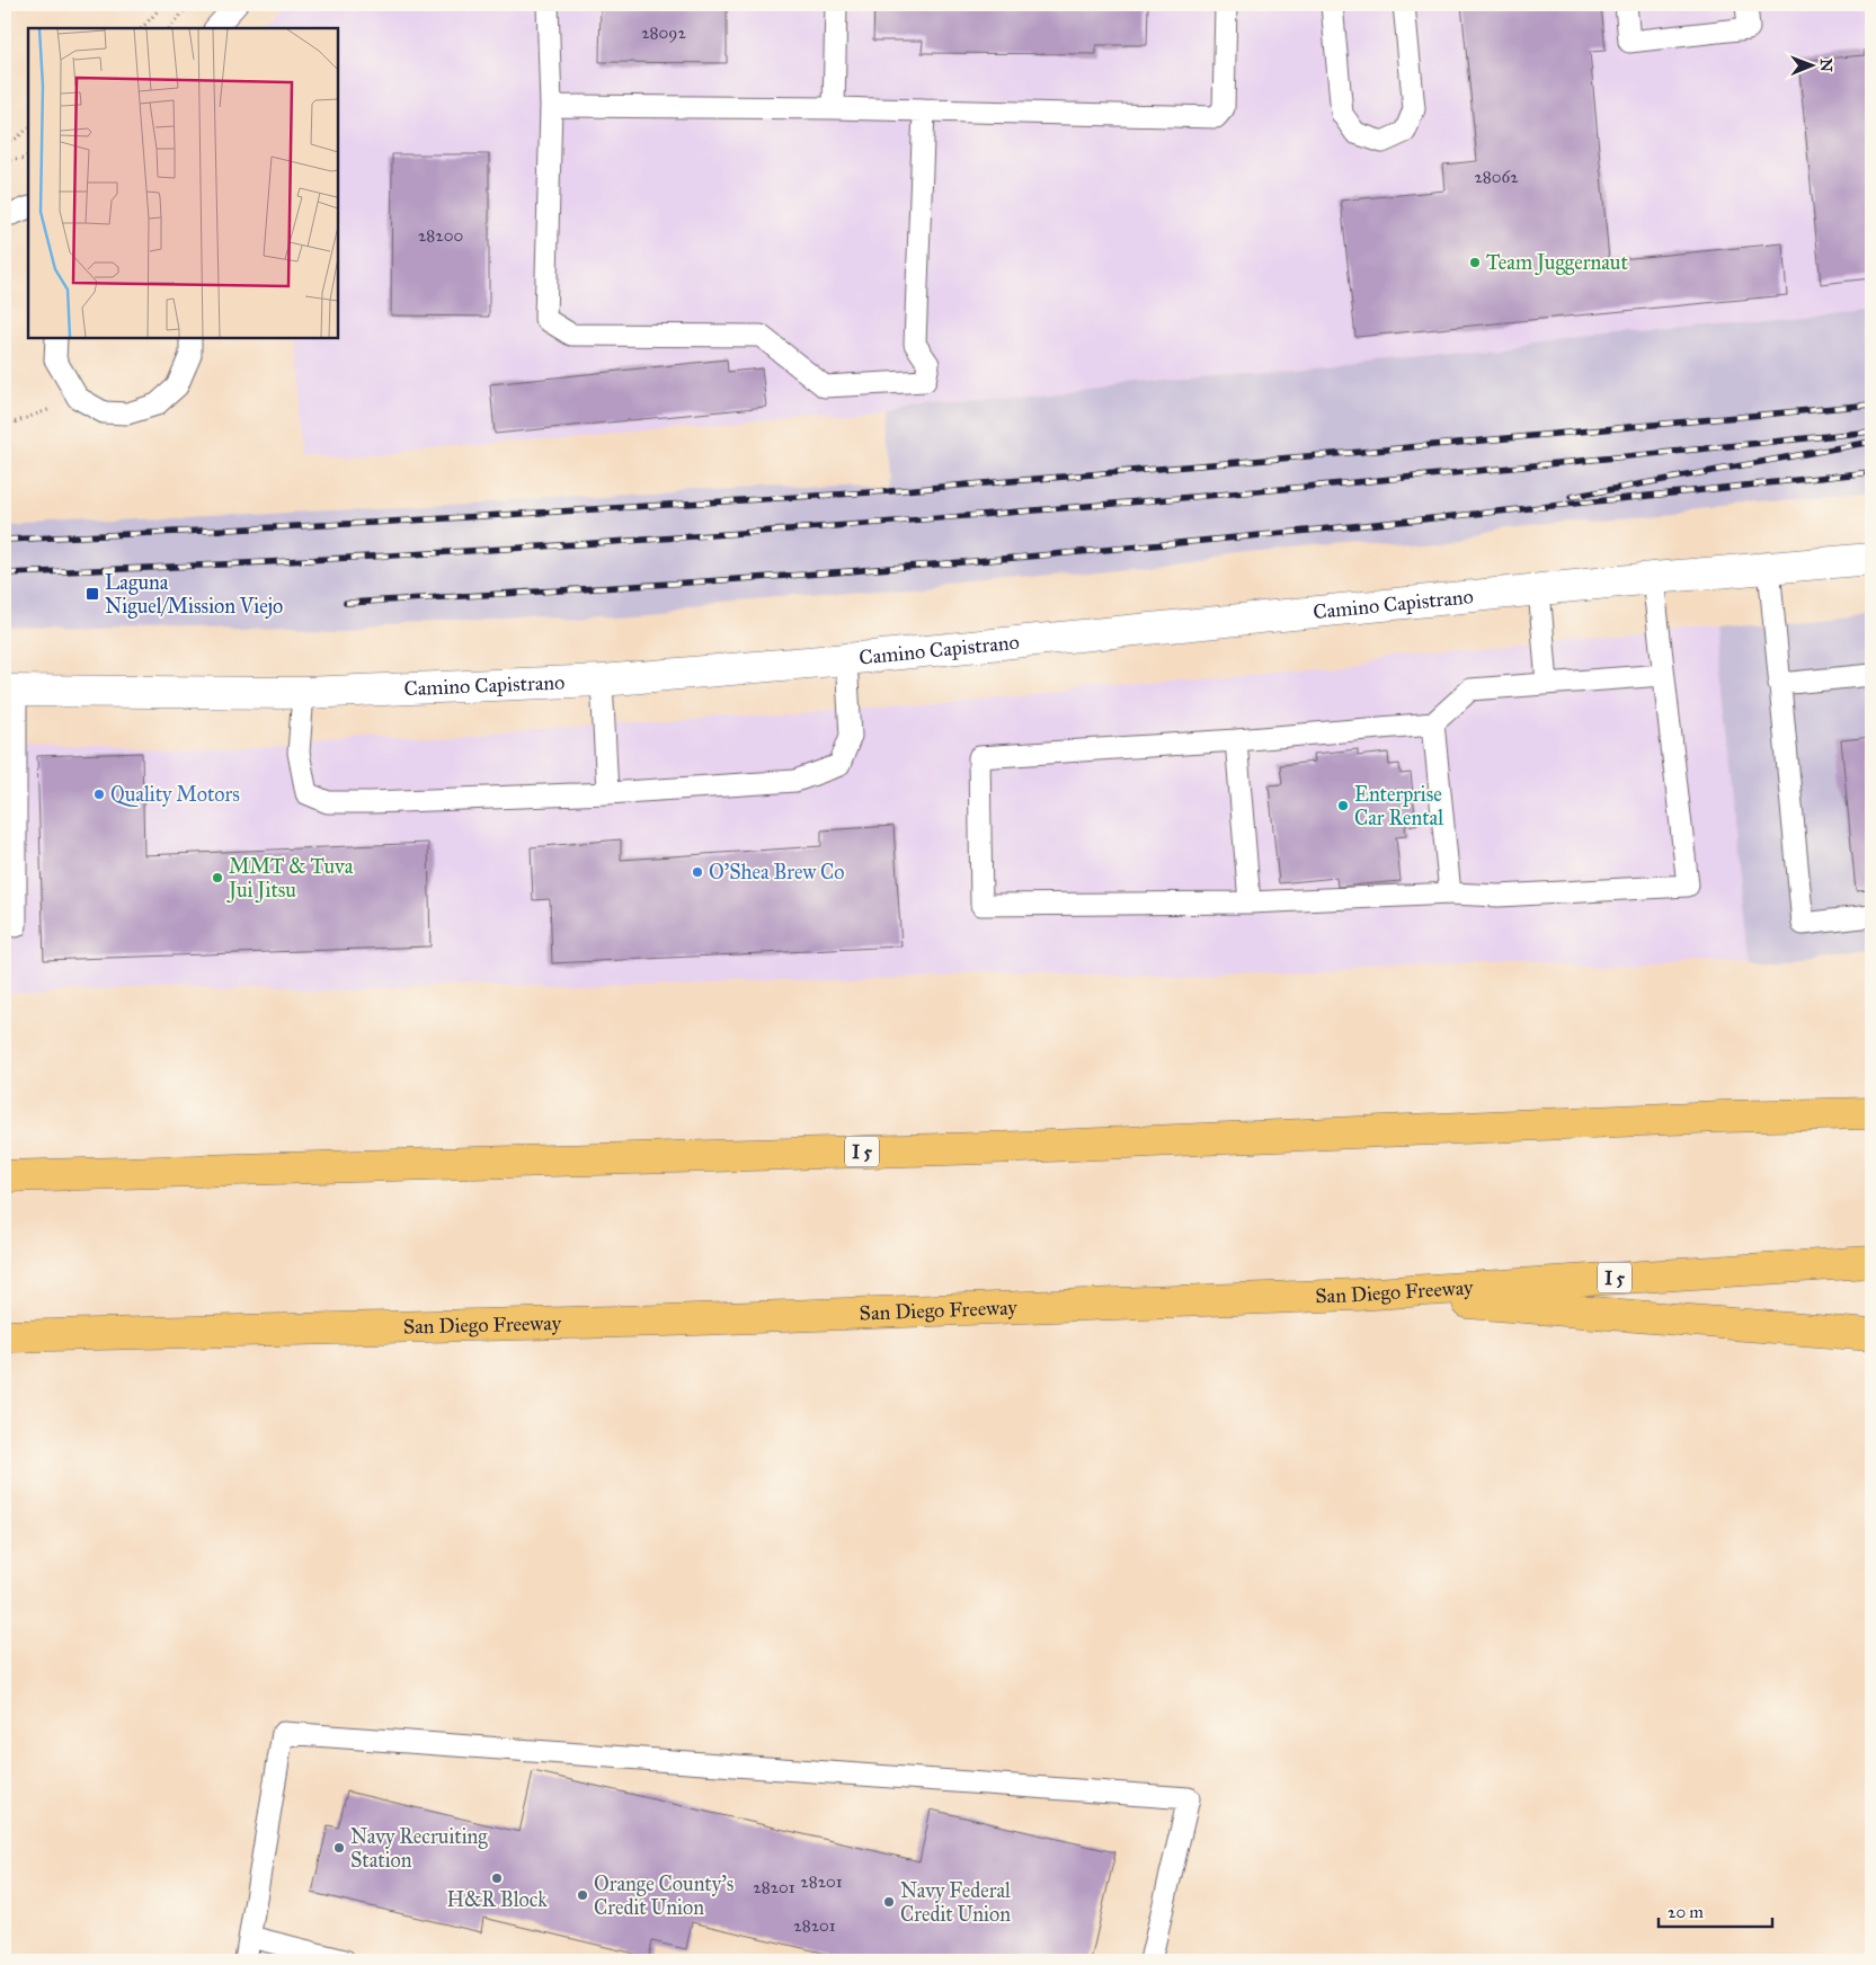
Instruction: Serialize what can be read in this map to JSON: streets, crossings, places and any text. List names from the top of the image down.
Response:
{
  "streets": {
    "highway": ["I 5", "San Diego Freeway"],
    "street": ["Camino Capistrano"]
  },
  "places": {
    "other": [
      "Team Juggernaut",
      "Quality Motors",
      "Enterprise Car Rental",
      "O'Shea Brew Co",
      "MMT & Tuva Jui Jitsu",
      "Navy Recruiting Station",
      "H&R Block",
      "Orange County's Credit Union",
      "Navy Federal Credit Union"
    ],
    "transit": ["Laguna Niguel/Mission Viejo"]
  },
  "house_numbers": [
    "28092",
    "28062",
    "28200",
    "28201",
    "28201",
    "28201"
  ],
  "scale_bar": "20 m",
  "north": "right"
}
